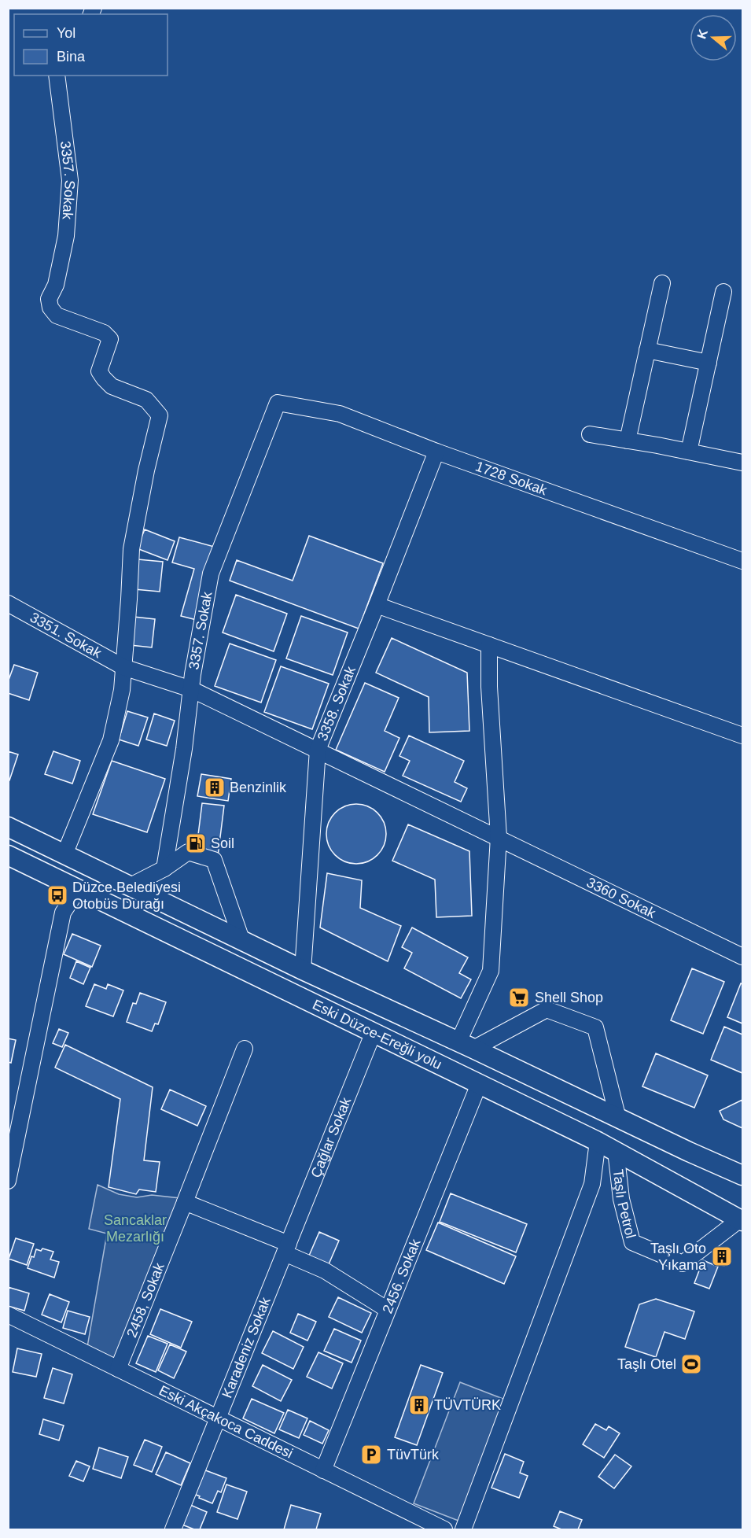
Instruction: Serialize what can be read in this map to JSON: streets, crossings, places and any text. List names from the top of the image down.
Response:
{
  "streets": {
    "main road": ["Eski Düzce-Ereğli yolu"],
    "street": [
      "3357. Sokak",
      "1728 Sokak",
      "3351. Sokak",
      "3358. Sokak",
      "3360 Sokak",
      "Çağlar Sokak",
      "Taşlı Petrol",
      "2456. Sokak",
      "2458, Sokak",
      "Karadeniz Sokak",
      "Eski Akçakoca Caddesi"
    ]
  },
  "crossings": [
    ["3357. Sokak", "1728 Sokak"],
    ["3357. Sokak", "3351. Sokak"],
    ["1728 Sokak", "3358. Sokak"],
    ["3351. Sokak", "3358. Sokak"],
    ["3351. Sokak", "3360 Sokak"],
    ["3358. Sokak", "3360 Sokak"],
    ["3358. Sokak", "Eski Düzce-Ereğli yolu"],
    ["Eski Düzce-Ereğli yolu", "Çağlar Sokak"],
    ["Eski Düzce-Ereğli yolu", "Taşlı Petrol"],
    ["Eski Düzce-Ereğli yolu", "2456. Sokak"],
    ["Çağlar Sokak", "Karadeniz Sokak"],
    ["2456. Sokak", "Eski Akçakoca Caddesi"],
    ["2458, Sokak", "Eski Akçakoca Caddesi"],
    ["Karadeniz Sokak", "Eski Akçakoca Caddesi"]
  ],
  "parks": ["Sancaklar Mezarlığı"],
  "places": {
    "building": ["Benzinlik", "Taşlı Oto Yıkama", "TÜVTÜRK"],
    "fuel station": ["Soil"],
    "bus stop": ["Düzce Belediyesi Otobüs Durağı"],
    "supermarket": ["Shell Shop"],
    "sports": ["Taşlı Otel"],
    "parking": ["TüvTürk"]
  },
  "legend": ["Yol", "Bina"],
  "north": "left"
}
